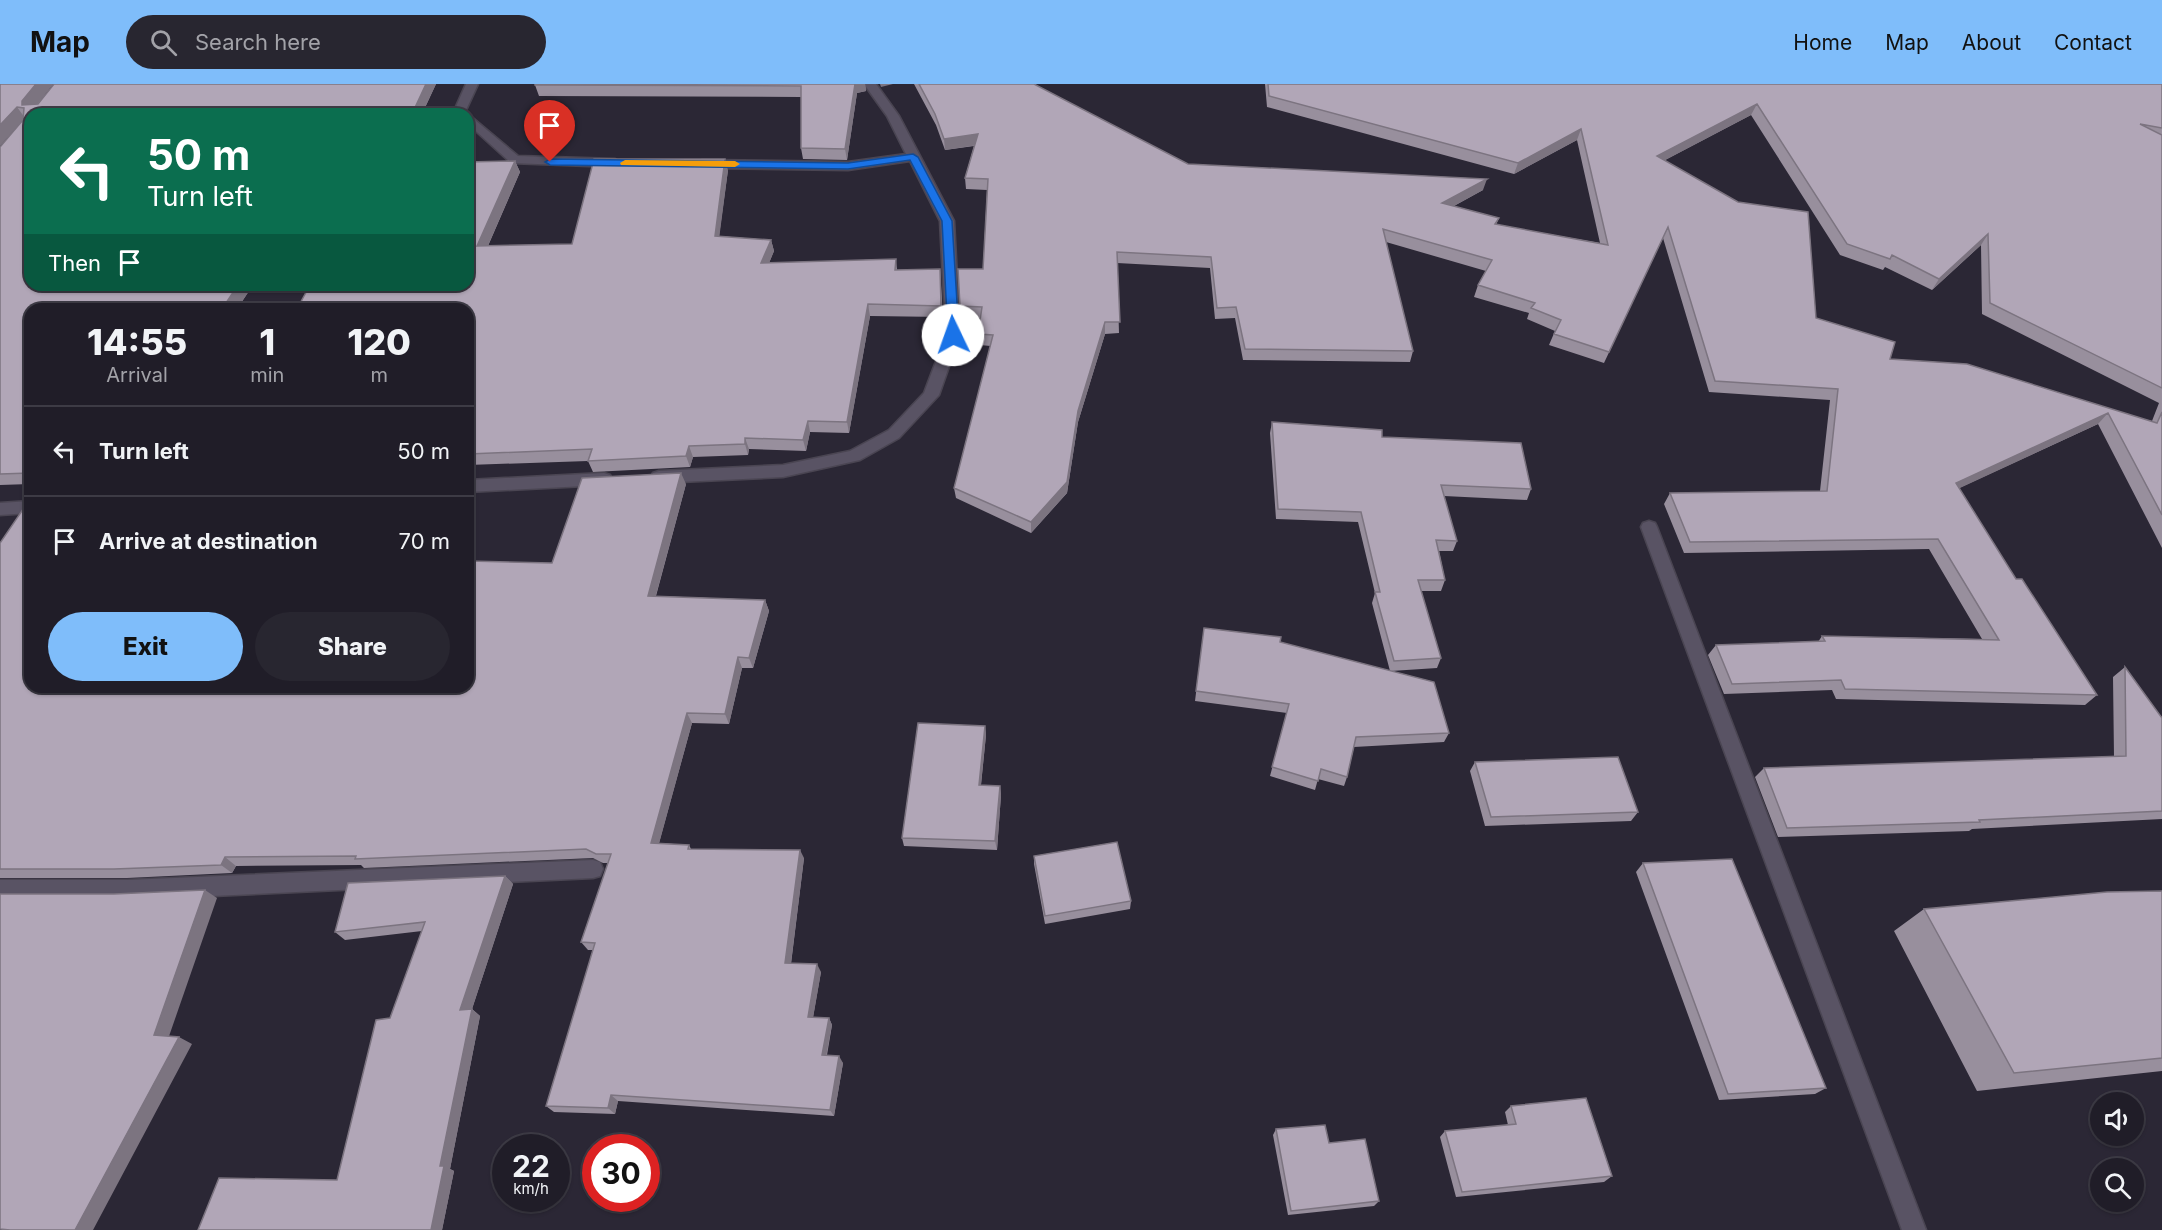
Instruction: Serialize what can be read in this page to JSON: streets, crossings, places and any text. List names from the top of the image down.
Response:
{
  "page": {
    "header": "Map",
    "search": "Search here",
    "nav": [
      "Home",
      "Map",
      "About",
      "Contact"
    ],
    "turn": ["50 m", "Turn left"],
    "then": "Then",
    "eta": [
      "14:55",
      "Arrival",
      "1",
      "min",
      "120",
      "m"
    ],
    "list": [
      {
        "name": "Turn left",
        "value": "50 m"
      },
      {
        "name": "Arrive at destination",
        "value": "70 m"
      }
    ],
    "buttons": ["Exit", "Share"],
    "speed": "22 km/h",
    "limit": "30"
  }
}
